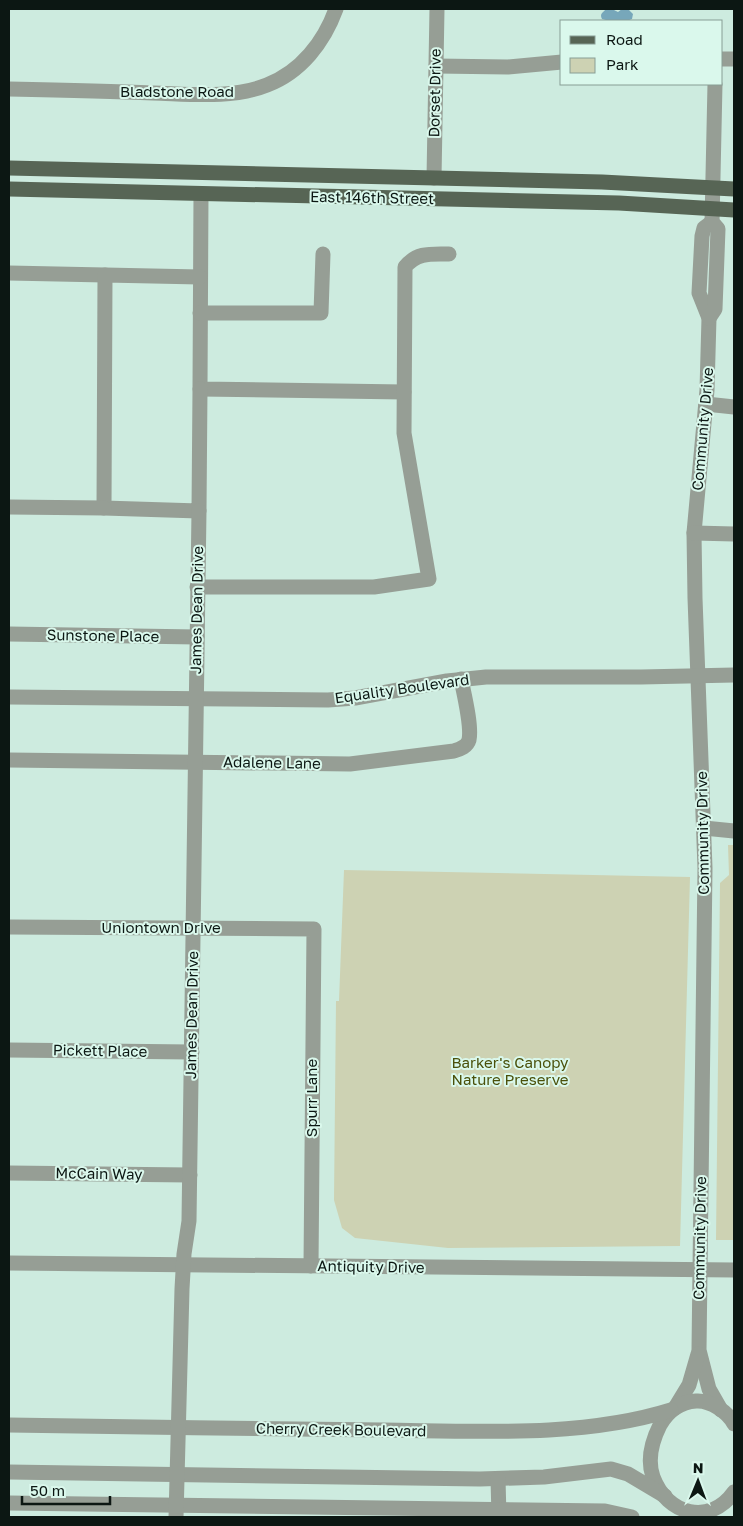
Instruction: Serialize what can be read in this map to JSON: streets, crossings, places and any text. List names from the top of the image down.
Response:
{
  "streets": {
    "main road": ["East 146th Street"],
    "street": [
      "Bladstone Road",
      "Dorset Drive",
      "Community Drive",
      "James Dean Drive",
      "Sunstone Place",
      "Equality Boulevard",
      "Adalene Lane",
      "Uniontown Drive",
      "Pickett Place",
      "Spurr Lane",
      "McCain Way",
      "Antiquity Drive",
      "Cherry Creek Boulevard"
    ]
  },
  "crossings": [
    ["Dorset Drive", "East 146th Street"],
    ["East 146th Street", "Community Drive"],
    ["East 146th Street", "James Dean Drive"],
    ["Community Drive", "Equality Boulevard"],
    ["Community Drive", "Antiquity Drive"],
    ["Community Drive", "Cherry Creek Boulevard"],
    ["James Dean Drive", "Sunstone Place"],
    ["James Dean Drive", "Equality Boulevard"],
    ["James Dean Drive", "Adalene Lane"],
    ["James Dean Drive", "Uniontown Drive"],
    ["James Dean Drive", "Pickett Place"],
    ["James Dean Drive", "McCain Way"],
    ["James Dean Drive", "Antiquity Drive"],
    ["James Dean Drive", "Cherry Creek Boulevard"],
    ["Equality Boulevard", "Adalene Lane"],
    ["Uniontown Drive", "Spurr Lane"],
    ["Spurr Lane", "Antiquity Drive"]
  ],
  "parks": ["Barker's Canopy Nature Preserve"],
  "legend": ["Road", "Park"],
  "scale_bar": "50 m",
  "north": "top"
}
